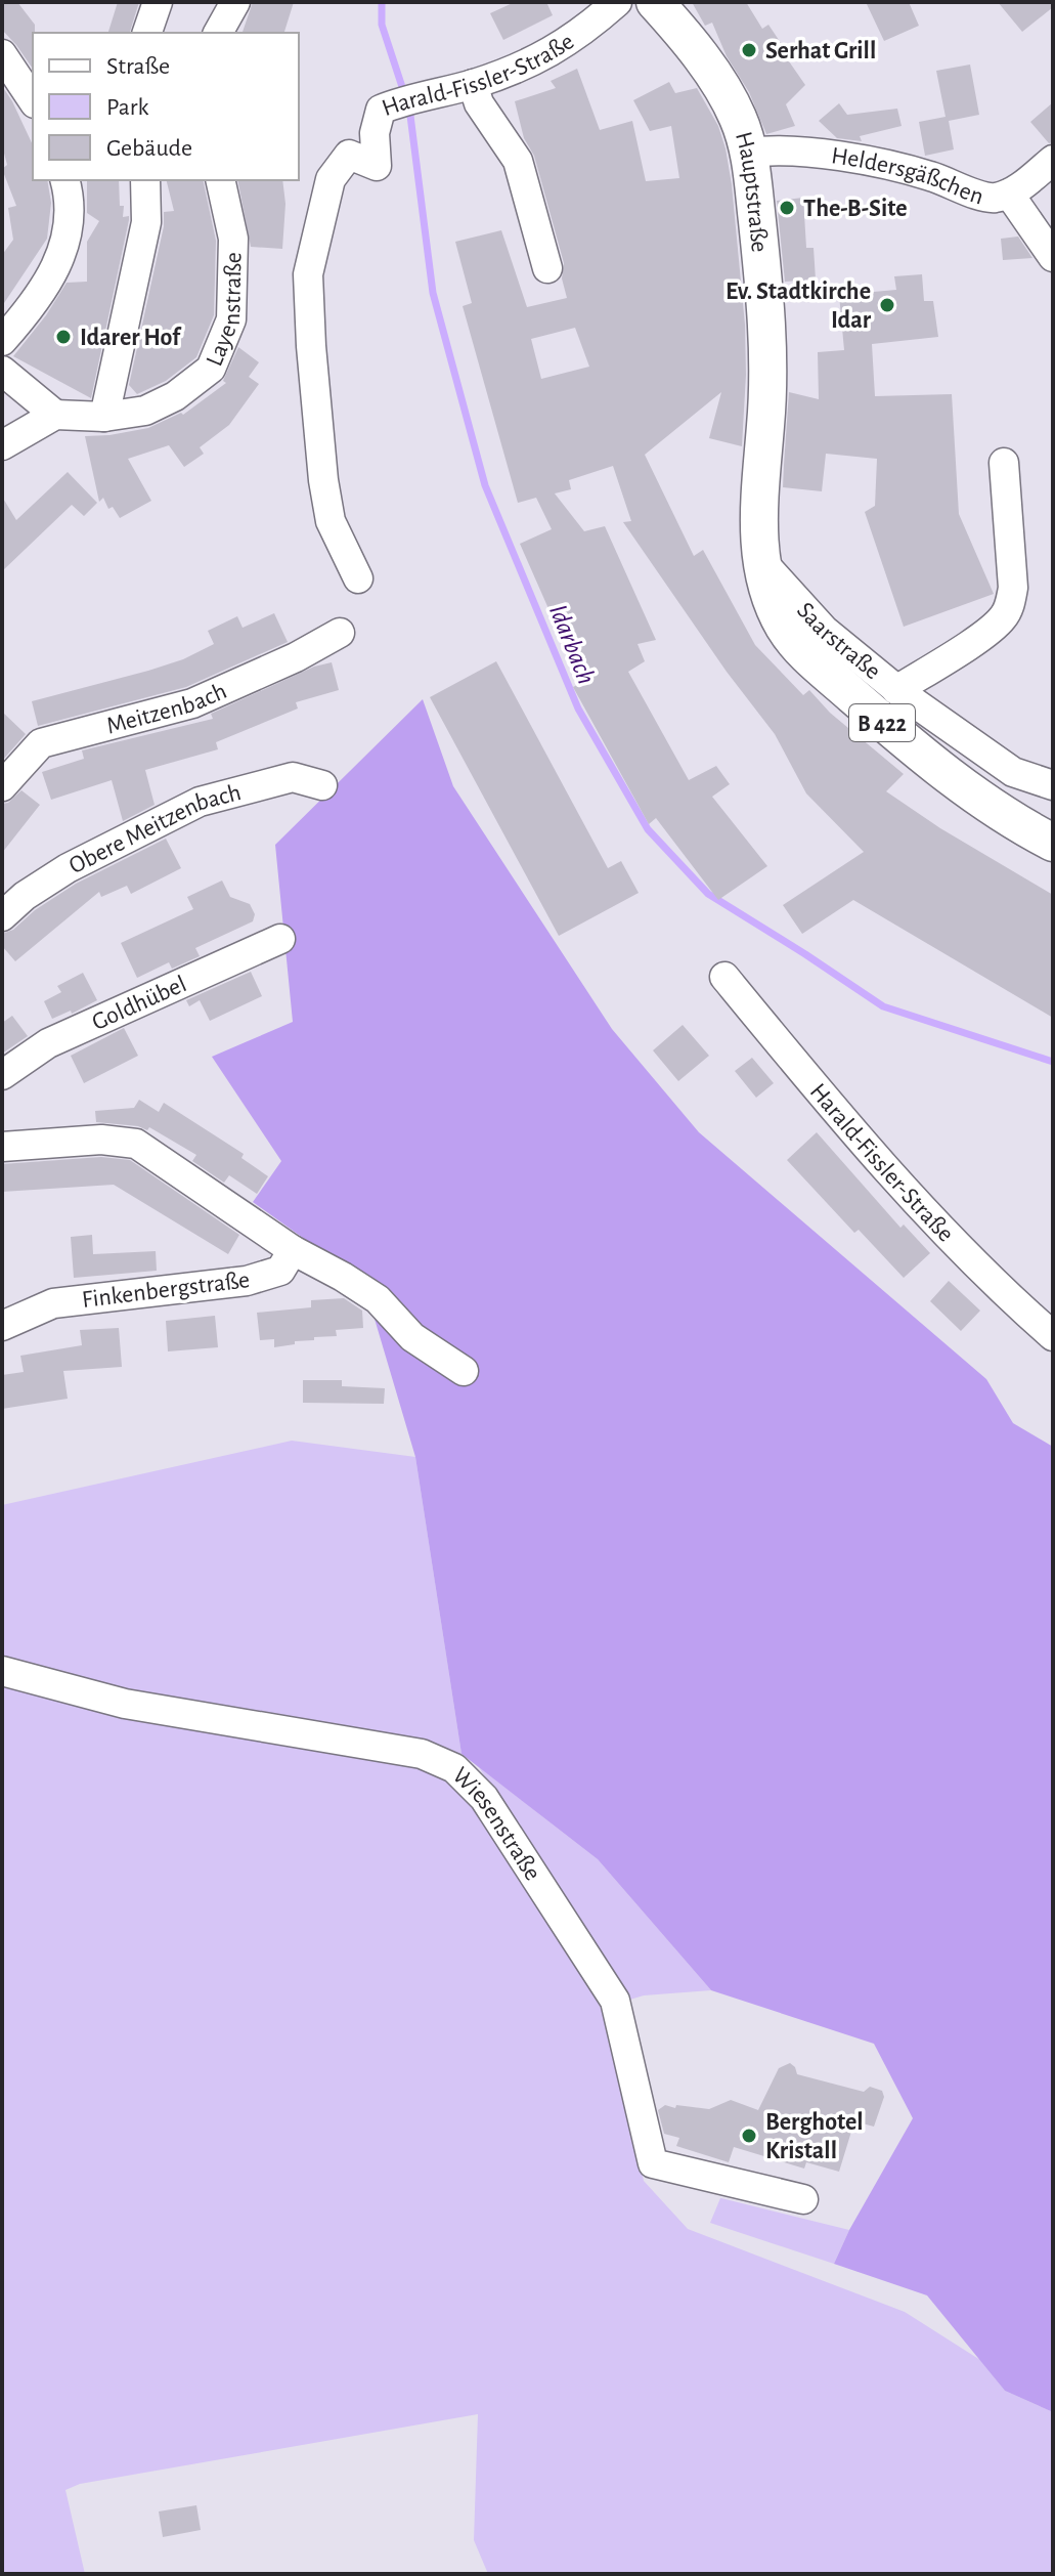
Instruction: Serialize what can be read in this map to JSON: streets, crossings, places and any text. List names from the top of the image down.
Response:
{
  "streets": {
    "main road": ["Hauptstraße", "B 422"],
    "street": [
      "Harald-Fissler-Straße",
      "Heldersgäßchen",
      "Layenstraße",
      "Saarstraße",
      "Meitzenbach",
      "Obere Meitzenbach",
      "Goldhübel",
      "Finkenbergstraße",
      "Wiesenstraße"
    ]
  },
  "crossings": [
    ["Heldersgäßchen", "Hauptstraße"],
    ["Hauptstraße", "Saarstraße"],
    ["Hauptstraße", "B 422"],
    ["Saarstraße", "B 422"]
  ],
  "water": ["Idarbach"],
  "places": [
    "Serhat Grill",
    "The-B-Site",
    "Ev. Stadtkirche Idar",
    "Idarer Hof",
    "Berghotel Kristall"
  ],
  "legend": ["Straße", "Park", "Gebäude"]
}
